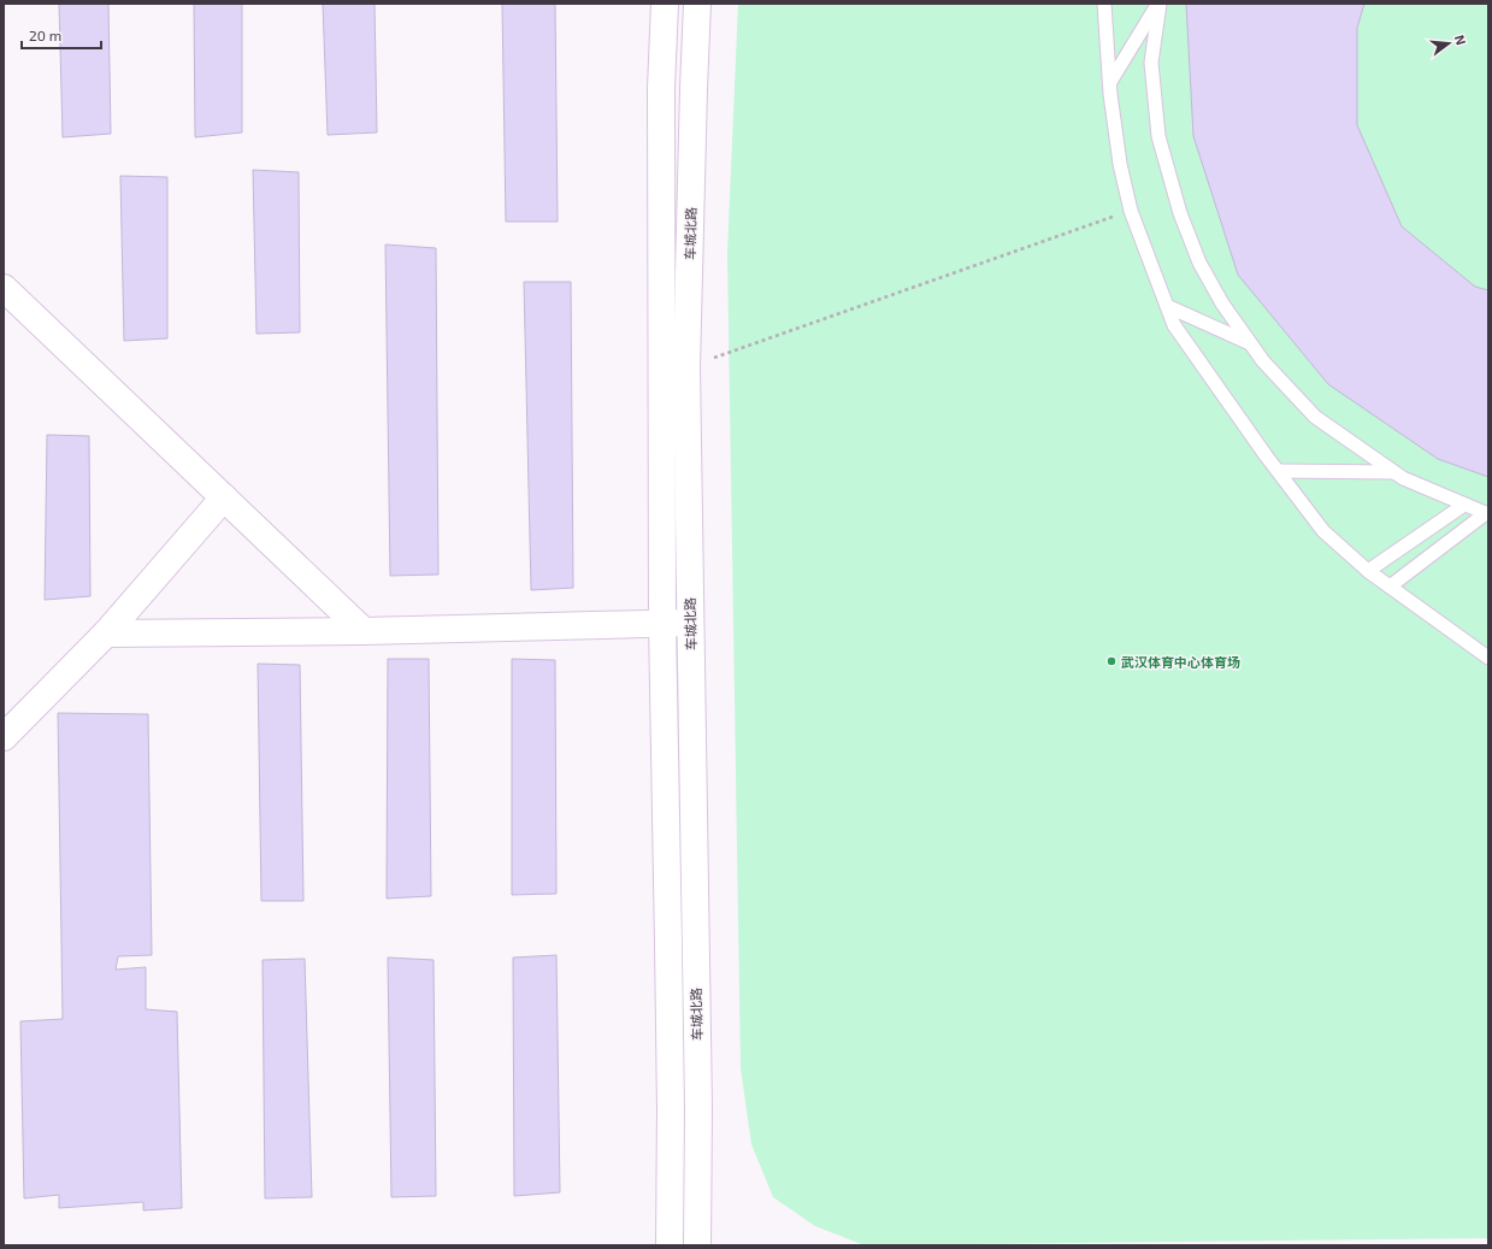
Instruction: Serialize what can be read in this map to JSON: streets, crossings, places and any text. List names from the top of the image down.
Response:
{
  "streets": {
    "main road": ["车城北路"]
  },
  "places": ["武汉体育中心体育场"],
  "scale_bar": "20 m",
  "north": "right"
}
